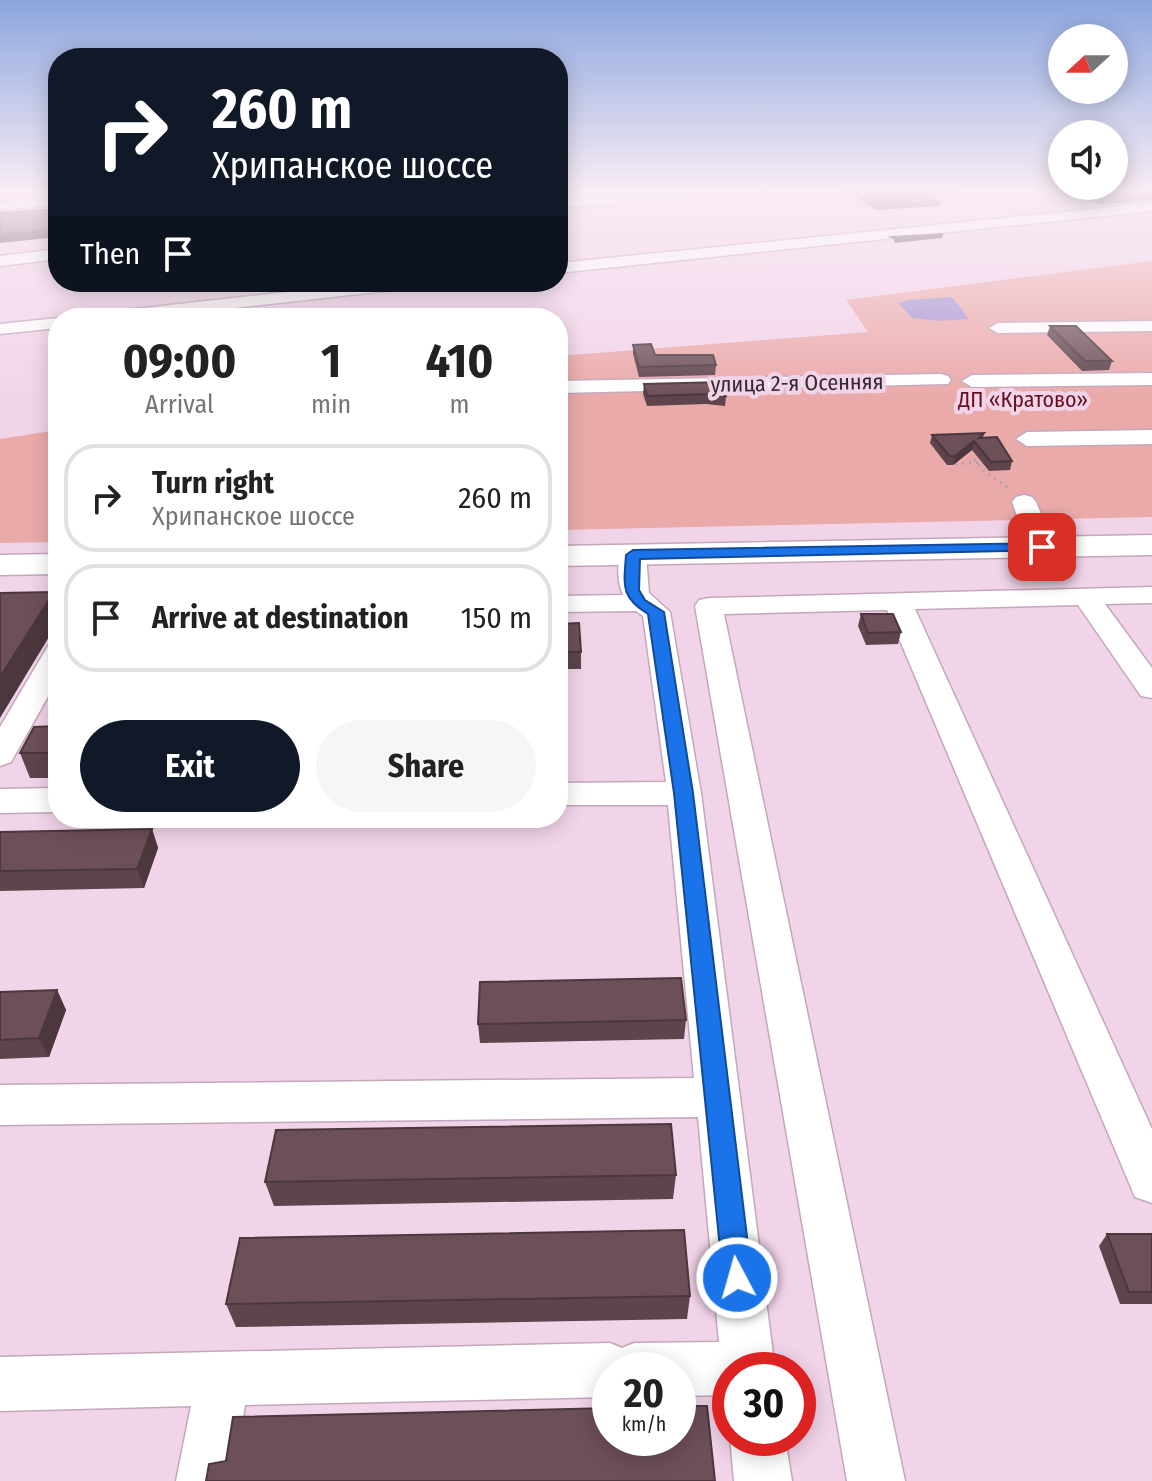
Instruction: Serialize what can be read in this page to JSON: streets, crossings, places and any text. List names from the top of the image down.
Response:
{
  "streets": {
    "street": ["улица 2-я Осенняя"]
  },
  "parks": ["ДП «Кратово»"],
  "north": "left",
  "page": {
    "turn": ["260 m", "Хрипанское шоссе"],
    "then": "Then",
    "eta": [
      "09:00",
      "Arrival",
      "1",
      "min",
      "410",
      "m"
    ],
    "list": [
      {
        "name": "Turn right",
        "note": "Хрипанское шоссе",
        "value": "260 m"
      },
      {
        "name": "Arrive at destination",
        "value": "150 m"
      }
    ],
    "buttons": ["Exit", "Share"],
    "speed": "20 km/h",
    "limit": "30"
  }
}
